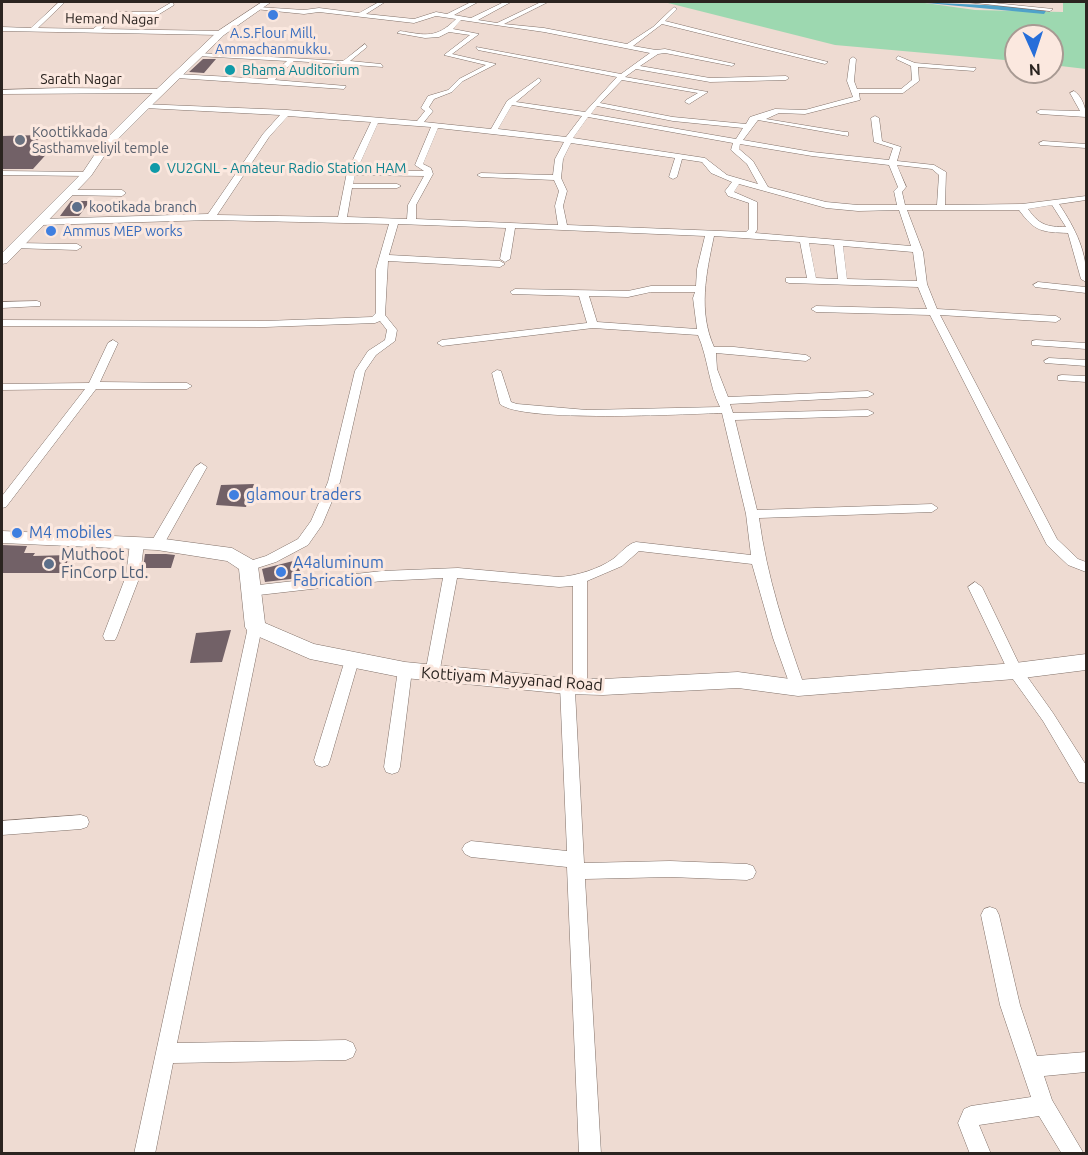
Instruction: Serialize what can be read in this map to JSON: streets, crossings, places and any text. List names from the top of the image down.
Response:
{
  "streets": {
    "main road": ["Kottiyam Mayyanad Road"],
    "street": ["Hemand Nagar", "Sarath Nagar"]
  },
  "places": [
    "A.S.Flour Mill, Ammachanmukku.",
    "Bhama Auditorium",
    "Koottikkada Sasthamveliyil temple",
    "VU2GNL - Amateur Radio Station HAM",
    "kootikada branch",
    "Ammus MEP works",
    "glamour traders",
    "M4 mobiles",
    "Muthoot FinCorp Ltd.",
    "A4aluminum Fabrication"
  ],
  "north": "bottom"
}
